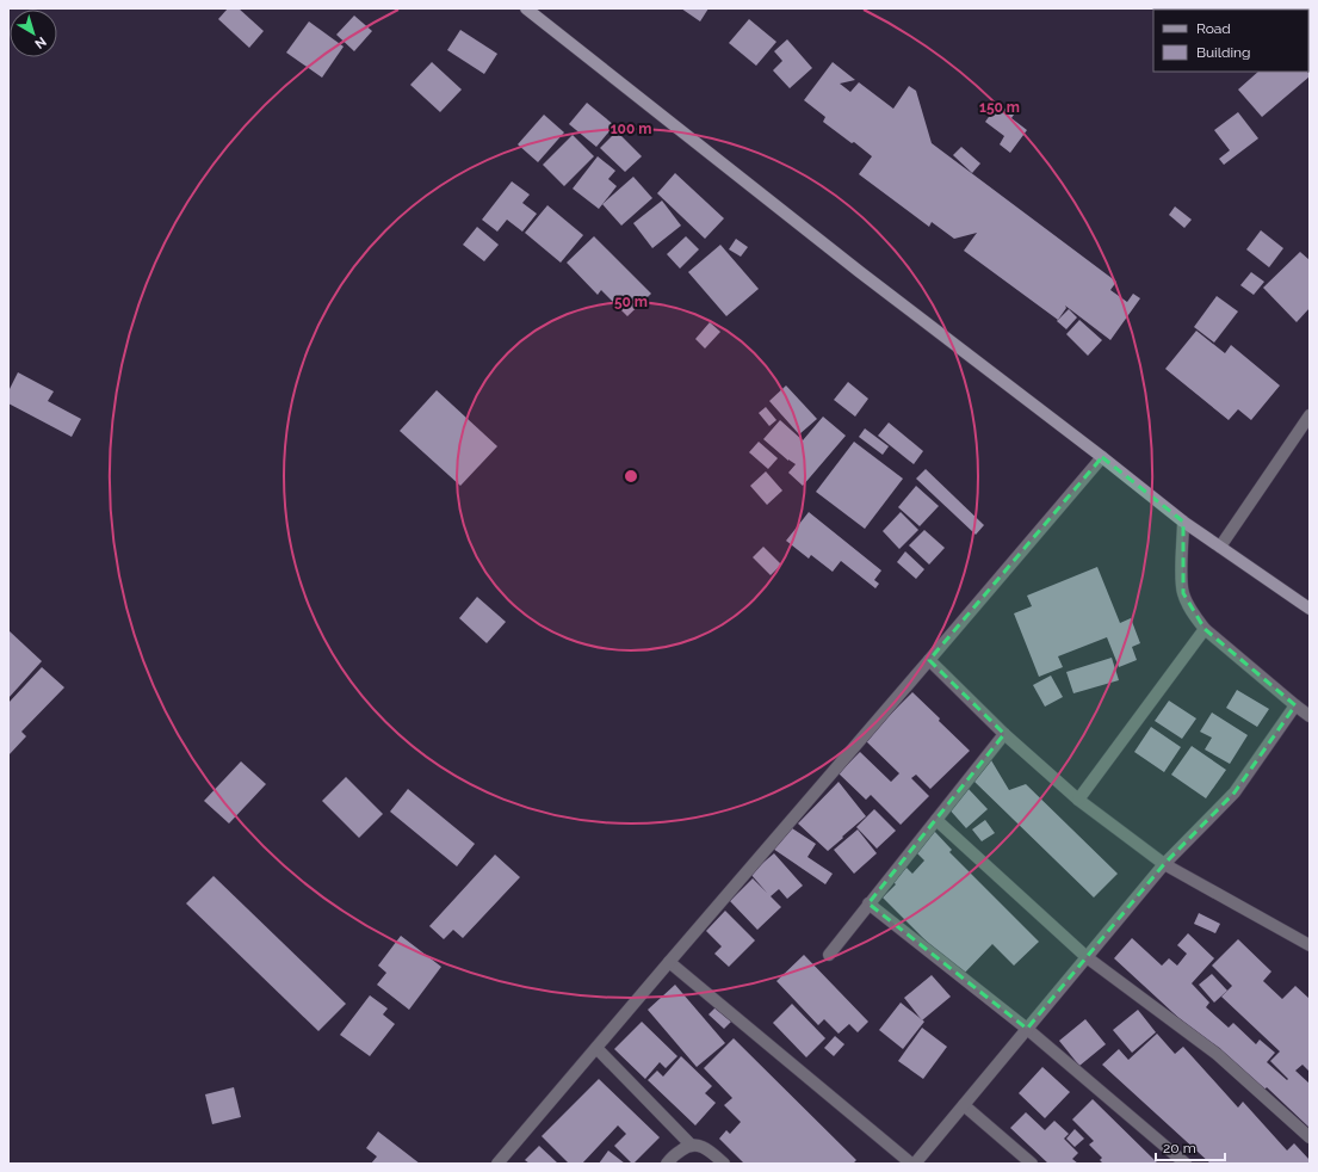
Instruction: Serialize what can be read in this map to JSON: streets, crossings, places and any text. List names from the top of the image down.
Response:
{
  "legend": ["Road", "Building"],
  "scale_bar": "20 m",
  "north": "bottom right",
  "rings": ["150 m", "100 m", "50 m"]
}
